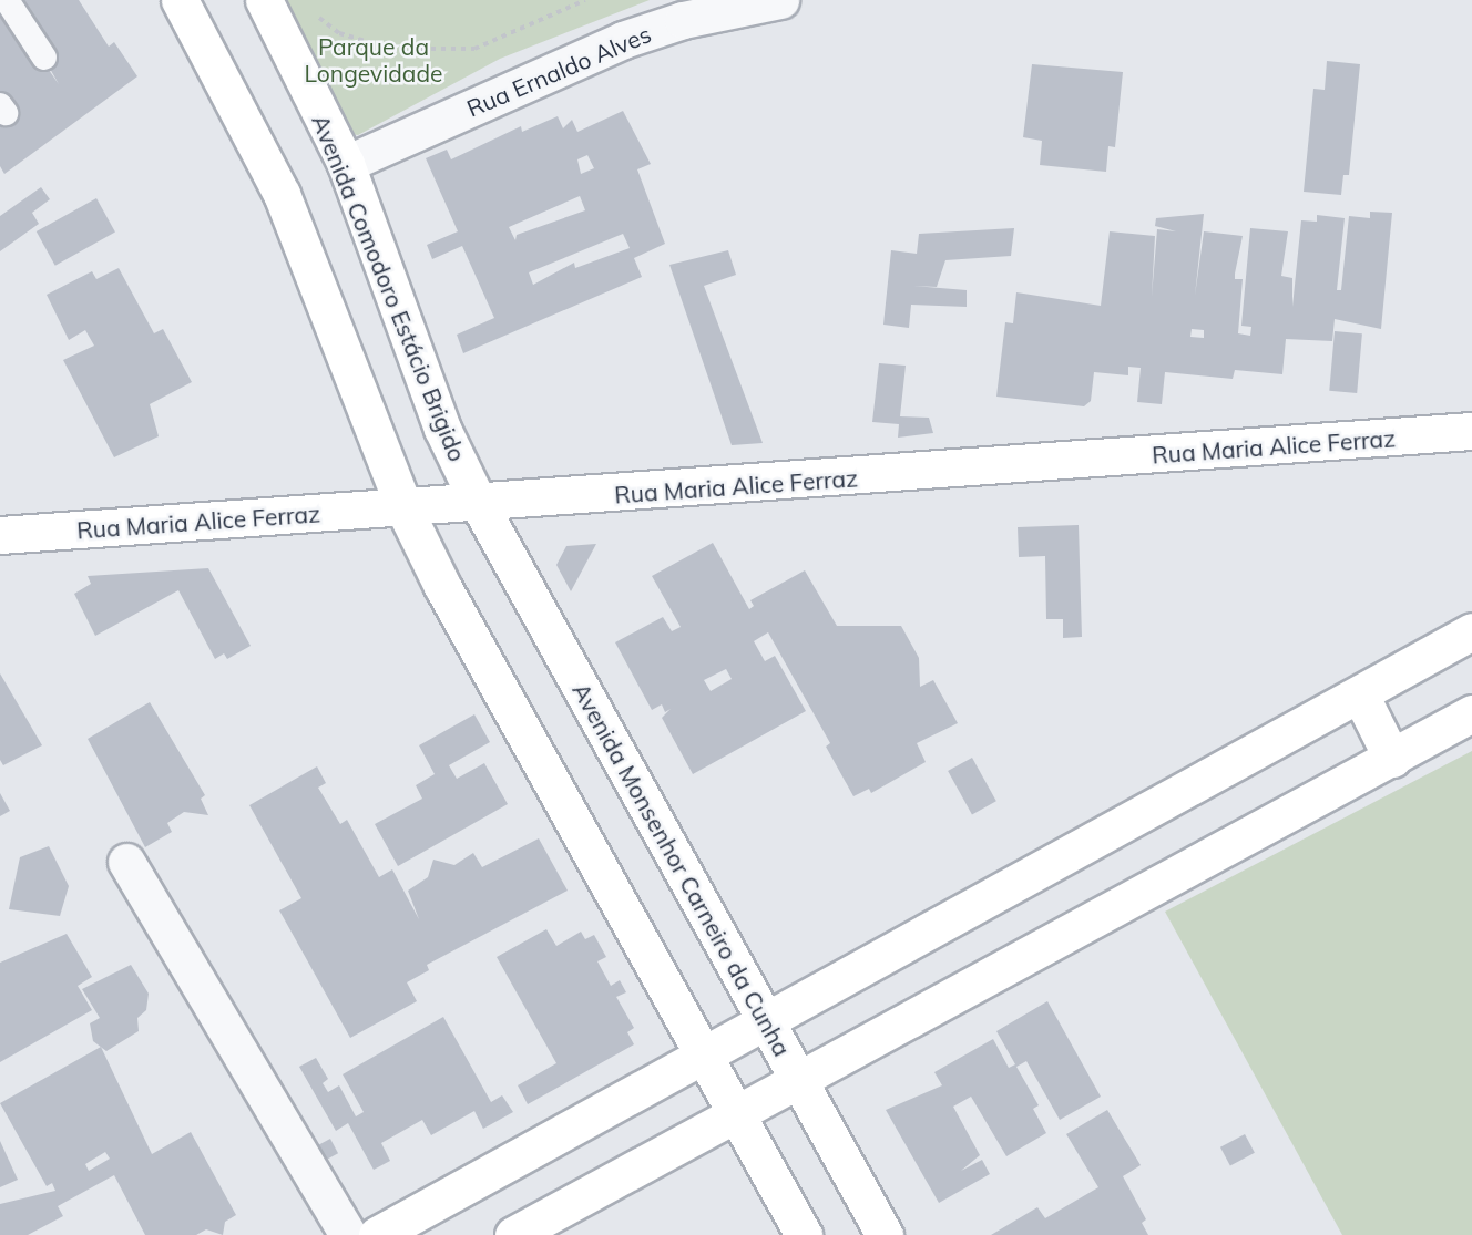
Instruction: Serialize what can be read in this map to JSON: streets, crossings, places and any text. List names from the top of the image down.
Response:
{
  "streets": {
    "street": [
      "Rua Ernaldo Alves",
      "Avenida Comodoro Estácio Brigido",
      "Rua Maria Alice Ferraz",
      "Avenida Monsenhor Carneiro da Cunha"
    ]
  },
  "crossings": [
    ["Rua Ernaldo Alves", "Avenida Comodoro Estácio Brigido"],
    ["Avenida Comodoro Estácio Brigido", "Rua Maria Alice Ferraz"],
    ["Avenida Comodoro Estácio Brigido", "Avenida Monsenhor Carneiro da Cunha"],
    ["Rua Maria Alice Ferraz", "Avenida Monsenhor Carneiro da Cunha"]
  ],
  "parks": ["Parque da Longevidade"]
}
